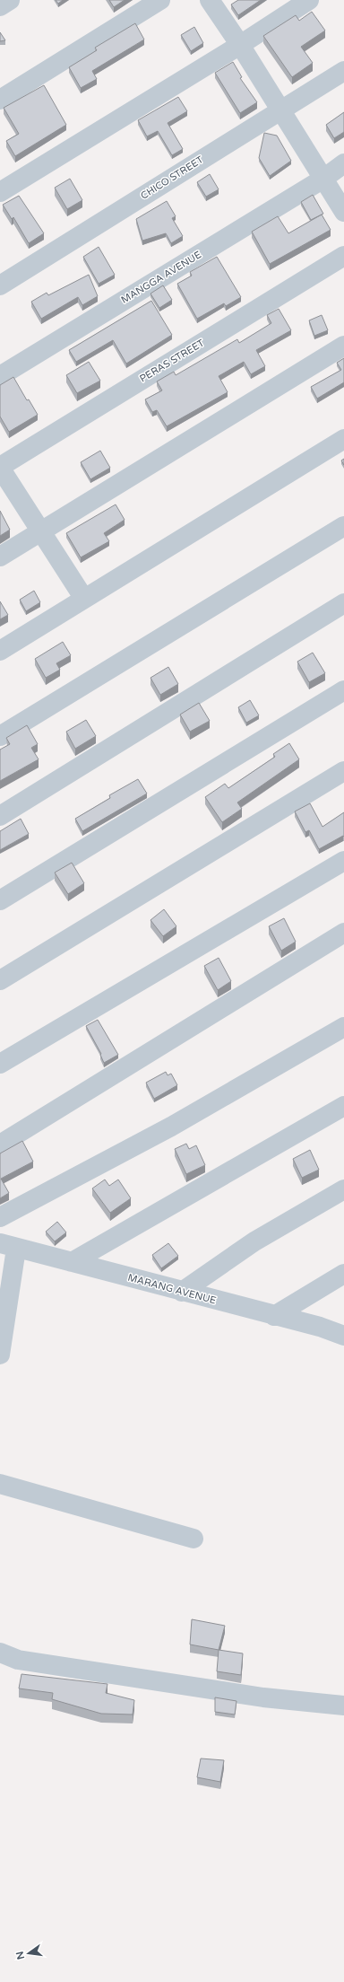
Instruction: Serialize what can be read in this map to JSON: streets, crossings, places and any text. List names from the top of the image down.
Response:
{
  "streets": {
    "street": [
      "CHICO STREET",
      "MANGGA AVENUE",
      "PERAS STREET",
      "MARANG AVENUE"
    ]
  },
  "north": "left"
}
